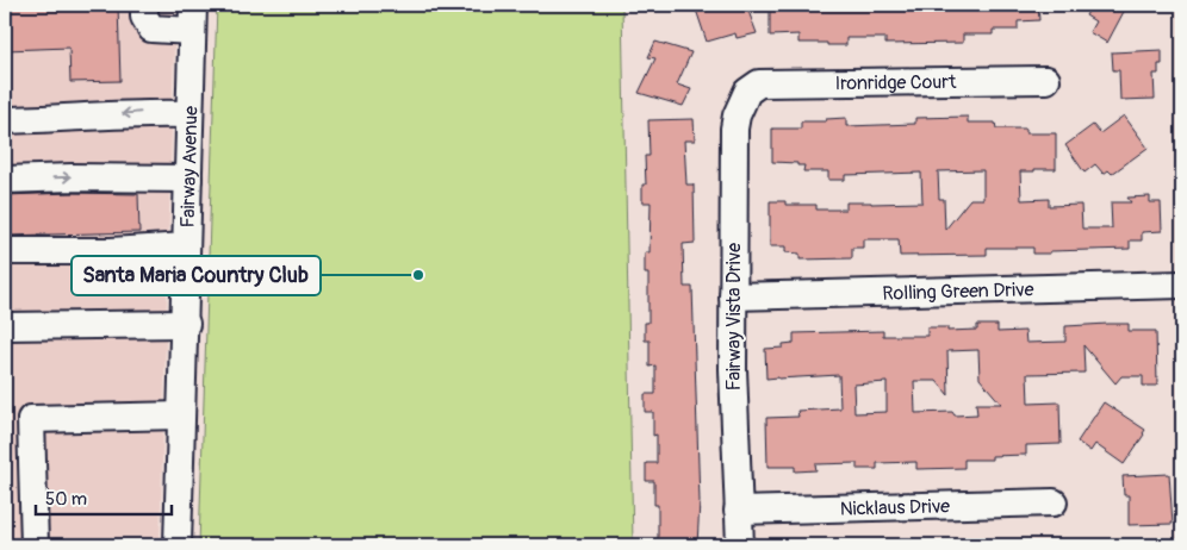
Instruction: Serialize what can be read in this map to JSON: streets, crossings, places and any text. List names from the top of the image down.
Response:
{
  "streets": {
    "street": [
      "Ironridge Court",
      "Fairway Avenue",
      "Rolling Green Drive",
      "Fairway Vista Drive",
      "Nicklaus Drive"
    ]
  },
  "crossings": [
    ["Ironridge Court", "Fairway Vista Drive"],
    ["Rolling Green Drive", "Fairway Vista Drive"],
    ["Fairway Vista Drive", "Nicklaus Drive"]
  ],
  "places": ["Santa Maria Country Club"],
  "scale_bar": "50 m"
}
